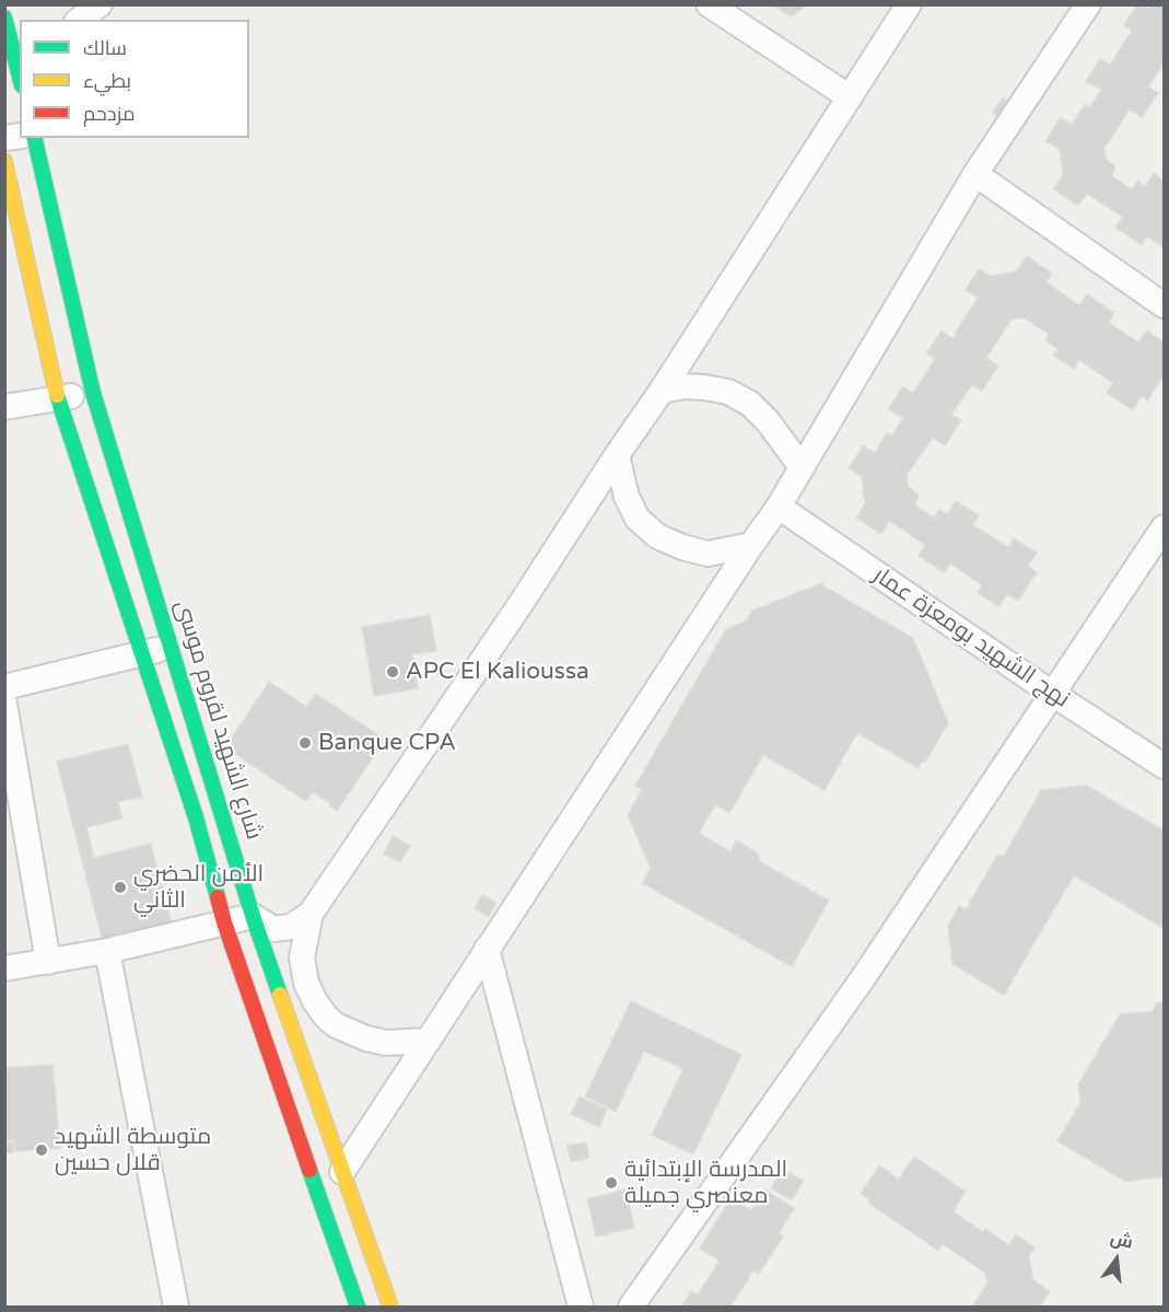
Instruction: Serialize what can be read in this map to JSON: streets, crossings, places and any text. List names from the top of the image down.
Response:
{
  "streets": {
    "street": ["نهج الشهيد بومعزة عمار", "شارع الشهيد لقروم موسى"]
  },
  "places": [
    "APC El Kalioussa",
    "Banque CPA",
    "الأمن الحضري الثاني",
    "متوسطة الشهيد قلال حسين",
    "المدرسة الإبتدائية معنصري جميلة"
  ],
  "legend": ["سالك", "بطيء", "مزدحم"],
  "north": "top"
}
